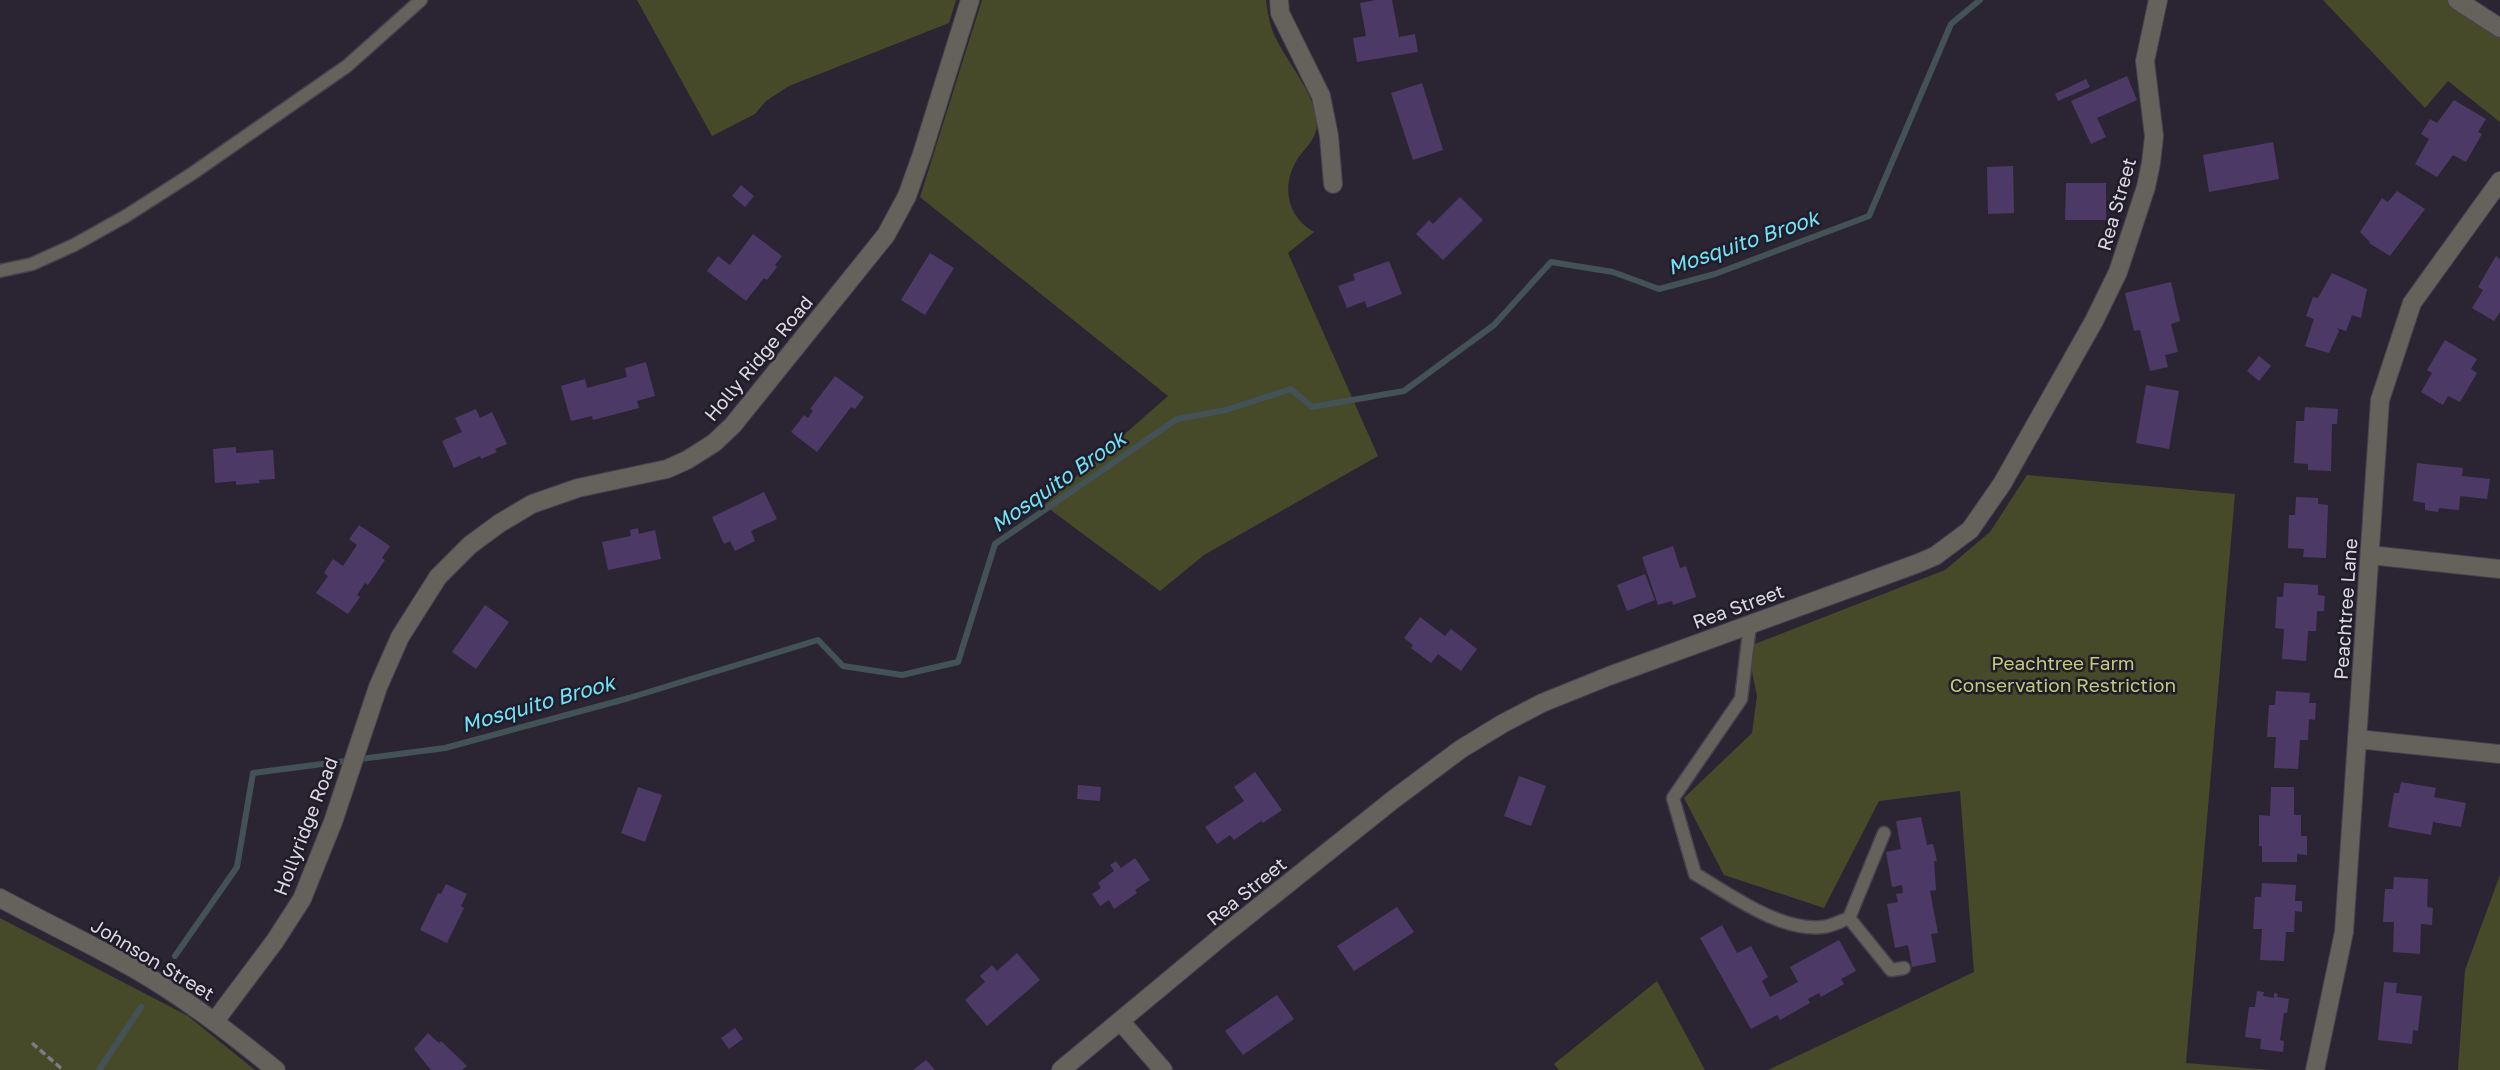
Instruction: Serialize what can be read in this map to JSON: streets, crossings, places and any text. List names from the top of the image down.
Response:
{
  "streets": {
    "street": [
      "Rea Street",
      "Holly Ridge Road",
      "Peachtree Lane",
      "Hollyridge Road",
      "Johnson Street"
    ]
  },
  "crossings": [
    ["Holly Ridge Road", "Hollyridge Road"],
    ["Hollyridge Road", "Johnson Street"]
  ],
  "water": ["Mosquito Brook"],
  "parks": ["Peachtree Farm Conservation Restriction"]
}
